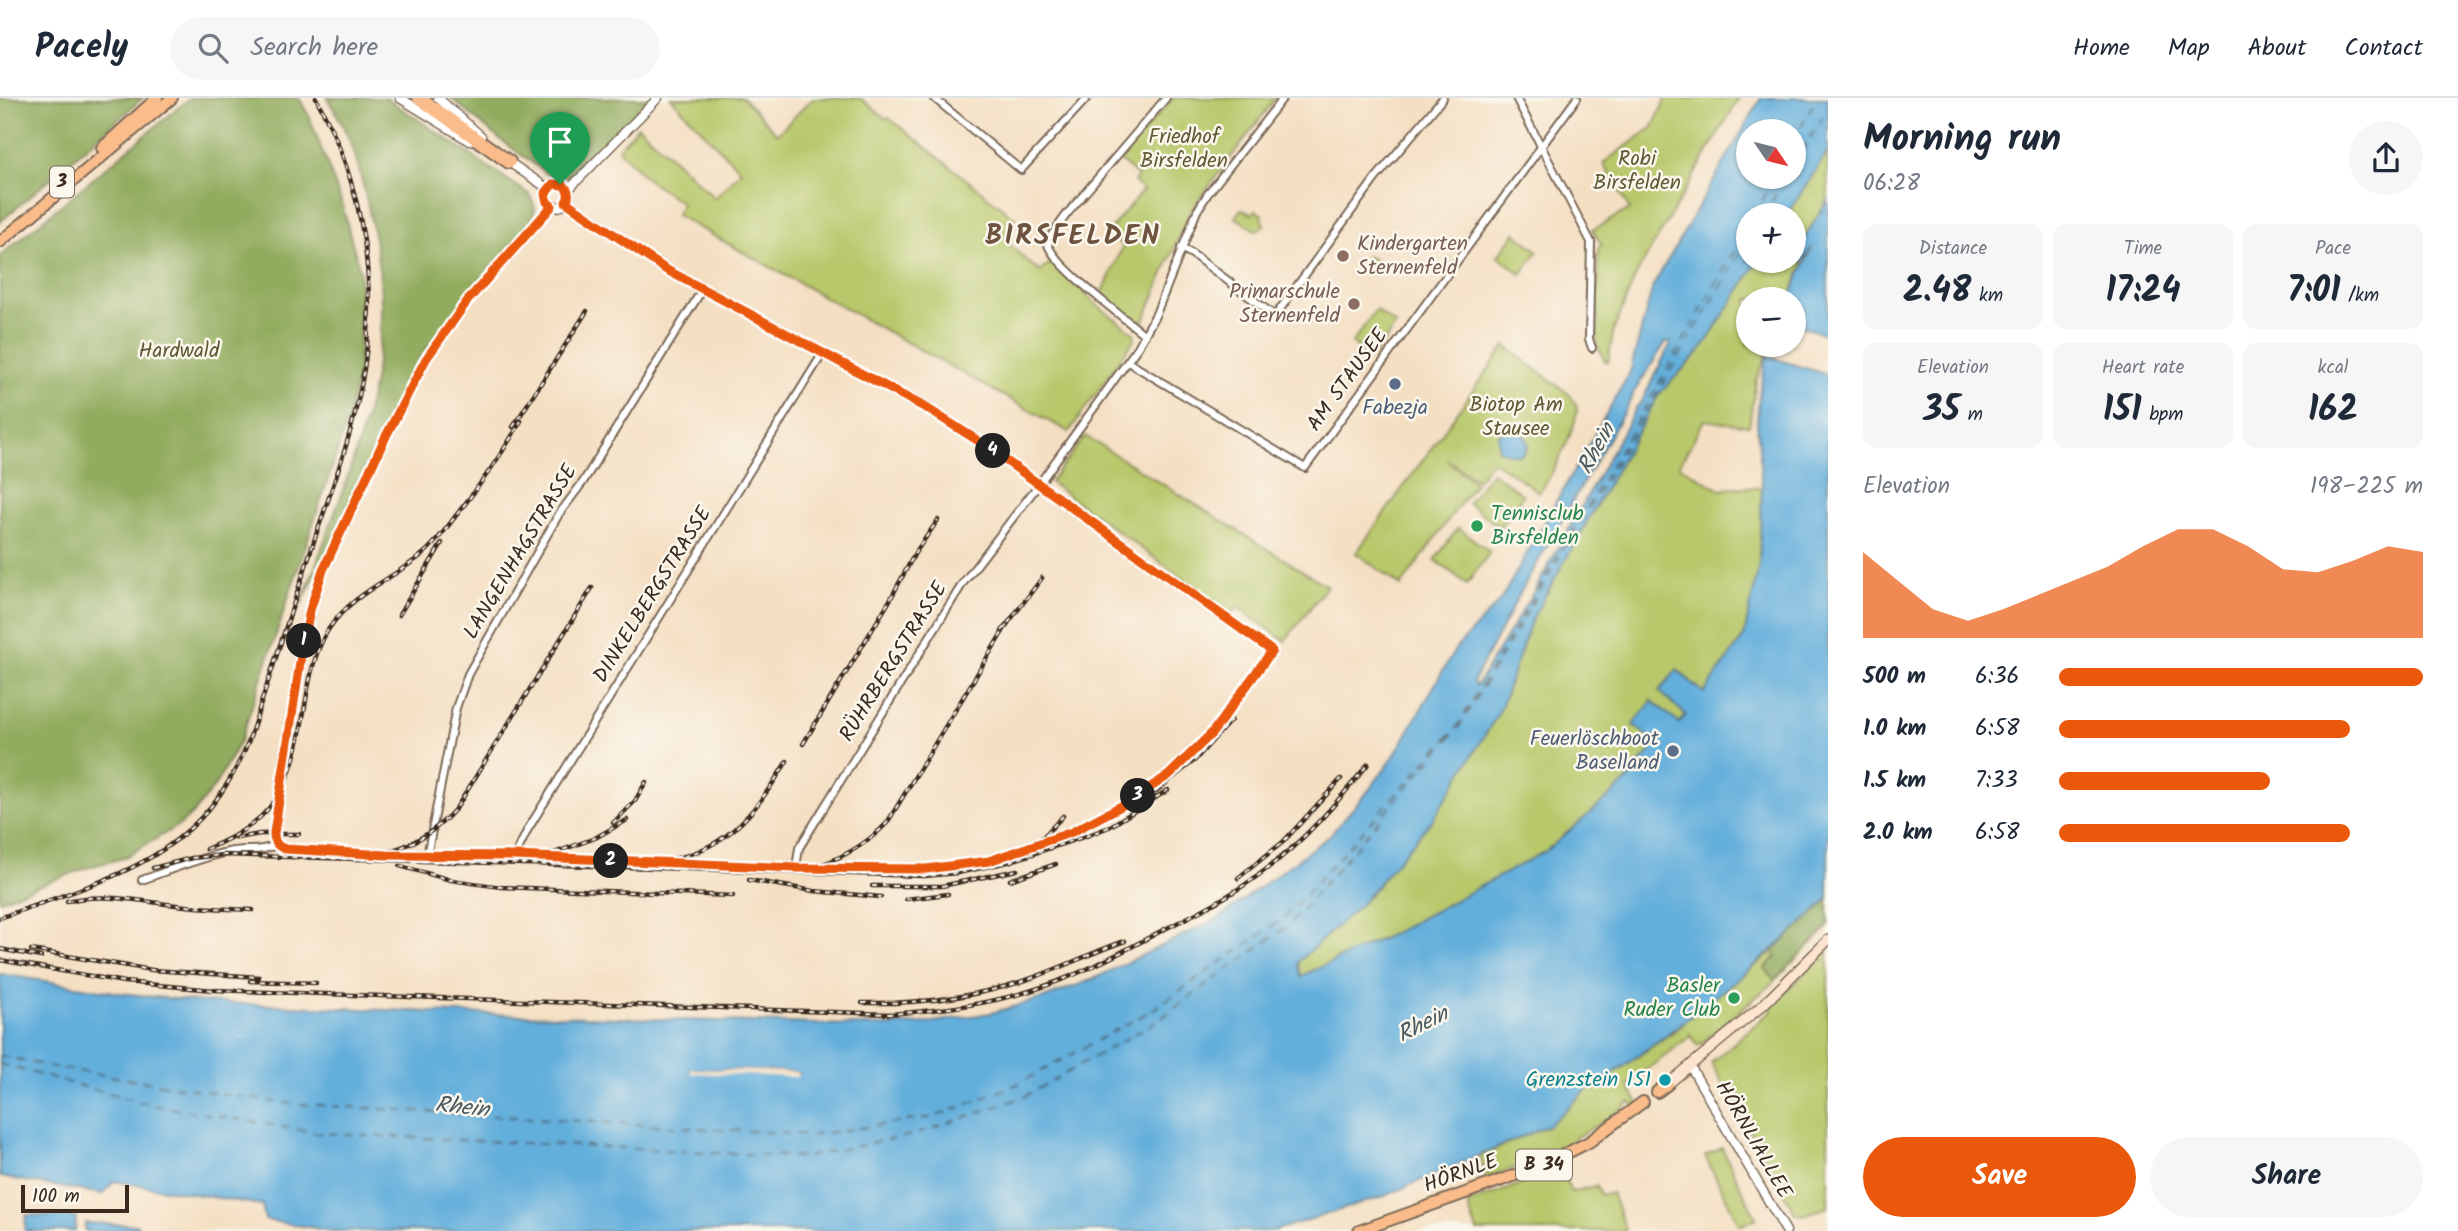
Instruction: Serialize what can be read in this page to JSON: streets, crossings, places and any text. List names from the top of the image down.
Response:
{
  "streets": {
    "main road": ["3", "B 34", "HÖRNLE"],
    "street": [
      "AM STAUSEE",
      "LANGENHAGSTRASSE",
      "DINKELBERGSTRASSE",
      "RÜHRBERGSTRASSE",
      "HÖRNLIALLEE"
    ]
  },
  "crossings": [
    ["AM STAUSEE", "RÜHRBERGSTRASSE"]
  ],
  "districts": ["BIRSFELDEN"],
  "water": ["Rhein"],
  "parks": [
    "Friedhof Birsfelden",
    "Robi Birsfelden",
    "Hardwald",
    "Biotop Am Stausee"
  ],
  "places": [
    "Kindergarten Sternenfeld",
    "Primarschule Sternenfeld",
    "Fabezja",
    "Tennisclub Birsfelden",
    "Feuerlöschboot Baselland",
    "Basler Ruder Club",
    "Grenzstein 151"
  ],
  "scale_bar": "100 m",
  "north": "bottom right",
  "page": {
    "header": "Pacely",
    "search": "Search here",
    "nav": [
      "Home",
      "Map",
      "About",
      "Contact"
    ],
    "heading": ["Morning run", "06:28"],
    "map_buttons": ["+", "−"],
    "stats": [
      ["Distance", "2.48 km"],
      ["Time", "17:24"],
      ["Pace", "7:01 /km"],
      ["Elevation", "35 m"],
      ["Heart rate", "151 bpm"],
      ["kcal", "162"]
    ],
    "pins": [
      "4",
      "1",
      "3",
      "2"
    ],
    "chart": ["Elevation", "198–225 m"],
    "list": [
      {
        "name": "500 m",
        "note": "6:36"
      },
      {
        "name": "1.0 km",
        "note": "6:58"
      },
      {
        "name": "1.5 km",
        "note": "7:33"
      },
      {
        "name": "2.0 km",
        "note": "6:58"
      }
    ],
    "buttons": ["Save", "Share"],
    "scale": "100 m"
  }
}
